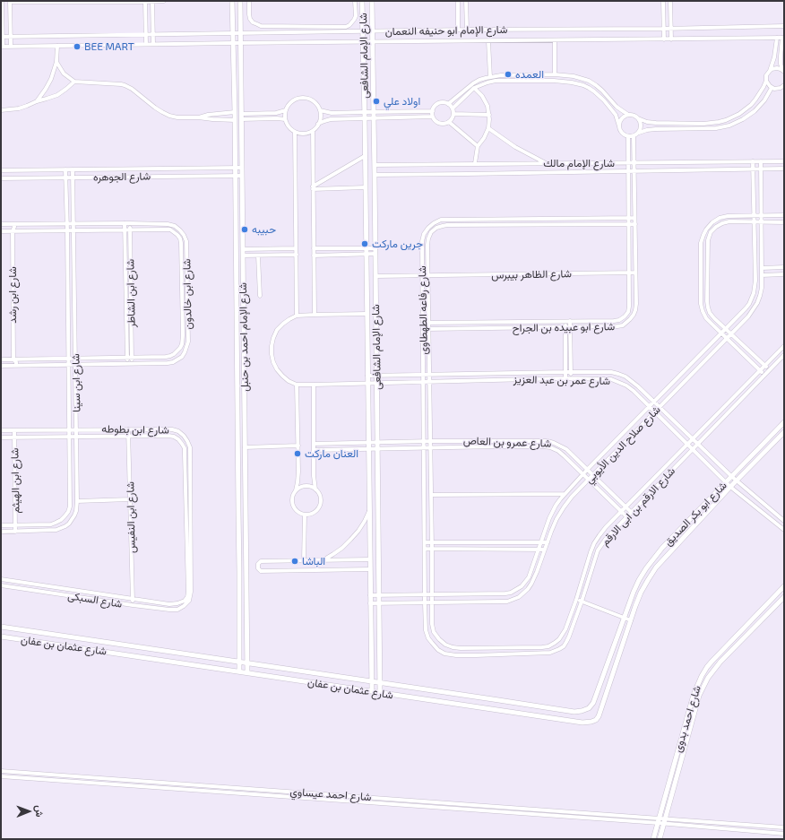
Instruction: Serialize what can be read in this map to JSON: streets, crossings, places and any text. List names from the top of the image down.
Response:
{
  "streets": {
    "street": [
      "شارع الإمام ابو حنيفه النعمان",
      "شارع الإمام الشافعى",
      "شارع الإمام مالك",
      "شارع الجوهره",
      "شارع الظاهر بيبرس",
      "شارع ابن الشاطر",
      "شارع ابن خالدون",
      "شارع ابن رشد",
      "شارع رفاعه الطهطاوى",
      "شارع ابو عبيده بن الجراح",
      "شارع الإمام احمد بن حنبل",
      "شارع عمر بن عبد العزيز",
      "شارع ابن سينا",
      "شارع ابن بطوطه",
      "شارع عمرو بن العاص",
      "شارع صلاح الدين الأيوبي",
      "شارع ابن الهيثم",
      "شارع الارقم بن ابى الارقم",
      "شارع ابو بكر الصديق",
      "شارع ابن النفيس",
      "شارع السبكى",
      "شارع عثمان بن عفان",
      "شارع احمد بدوى",
      "شارع احمد عيساوي"
    ]
  },
  "crossings": [
    ["شارع الإمام ابو حنيفه النعمان", "شارع الإمام الشافعى"],
    ["شارع الإمام ابو حنيفه النعمان", "شارع الإمام احمد بن حنبل"],
    ["شارع الإمام الشافعى", "شارع الإمام مالك"],
    ["شارع الإمام الشافعى", "شارع الظاهر بيبرس"],
    ["شارع الإمام الشافعى", "شارع عمر بن عبد العزيز"],
    ["شارع الإمام الشافعى", "شارع عمرو بن العاص"],
    ["شارع الإمام الشافعى", "شارع صلاح الدين الأيوبي"],
    ["شارع الإمام الشافعى", "شارع عثمان بن عفان"],
    ["شارع الإمام مالك", "شارع ابو عبيده بن الجراح"],
    ["شارع الإمام مالك", "شارع صلاح الدين الأيوبي"],
    ["شارع الجوهره", "شارع الإمام احمد بن حنبل"],
    ["شارع الجوهره", "شارع ابن سينا"],
    ["شارع الظاهر بيبرس", "شارع رفاعه الطهطاوى"],
    ["شارع الظاهر بيبرس", "شارع ابو عبيده بن الجراح"],
    ["شارع ابن الشاطر", "شارع ابن خالدون"],
    ["شارع ابن خالدون", "شارع ابن رشد"],
    ["شارع ابن خالدون", "شارع ابن سينا"],
    ["شارع رفاعه الطهطاوى", "شارع ابو عبيده بن الجراح"],
    ["شارع رفاعه الطهطاوى", "شارع عمر بن عبد العزيز"],
    ["شارع رفاعه الطهطاوى", "شارع عمرو بن العاص"],
    ["شارع رفاعه الطهطاوى", "شارع صلاح الدين الأيوبي"],
    ["شارع رفاعه الطهطاوى", "شارع الارقم بن ابى الارقم"],
    ["شارع الإمام احمد بن حنبل", "شارع عثمان بن عفان"],
    ["شارع عمر بن عبد العزيز", "شارع صلاح الدين الأيوبي"],
    ["شارع عمر بن عبد العزيز", "شارع الارقم بن ابى الارقم"],
    ["شارع عمر بن عبد العزيز", "شارع ابو بكر الصديق"],
    ["شارع ابن سينا", "شارع ابن بطوطه"],
    ["شارع ابن سينا", "شارع ابن الهيثم"],
    ["شارع ابن بطوطه", "شارع ابن الهيثم"],
    ["شارع ابن بطوطه", "شارع ابن النفيس"],
    ["شارع ابن بطوطه", "شارع السبكى"],
    ["شارع عمرو بن العاص", "شارع صلاح الدين الأيوبي"],
    ["شارع عمرو بن العاص", "شارع الارقم بن ابى الارقم"],
    ["شارع صلاح الدين الأيوبي", "شارع الارقم بن ابى الارقم"],
    ["شارع ابو بكر الصديق", "شارع عثمان بن عفان"],
    ["شارع ابن النفيس", "شارع السبكى"],
    ["شارع احمد بدوى", "شارع احمد عيساوي"]
  ],
  "places": [
    "BEE MART",
    "العمده",
    "اولاد علي",
    "حبيبه",
    "جرين ماركت",
    "العنان ماركت",
    "الباشا"
  ],
  "north": "right"
}
